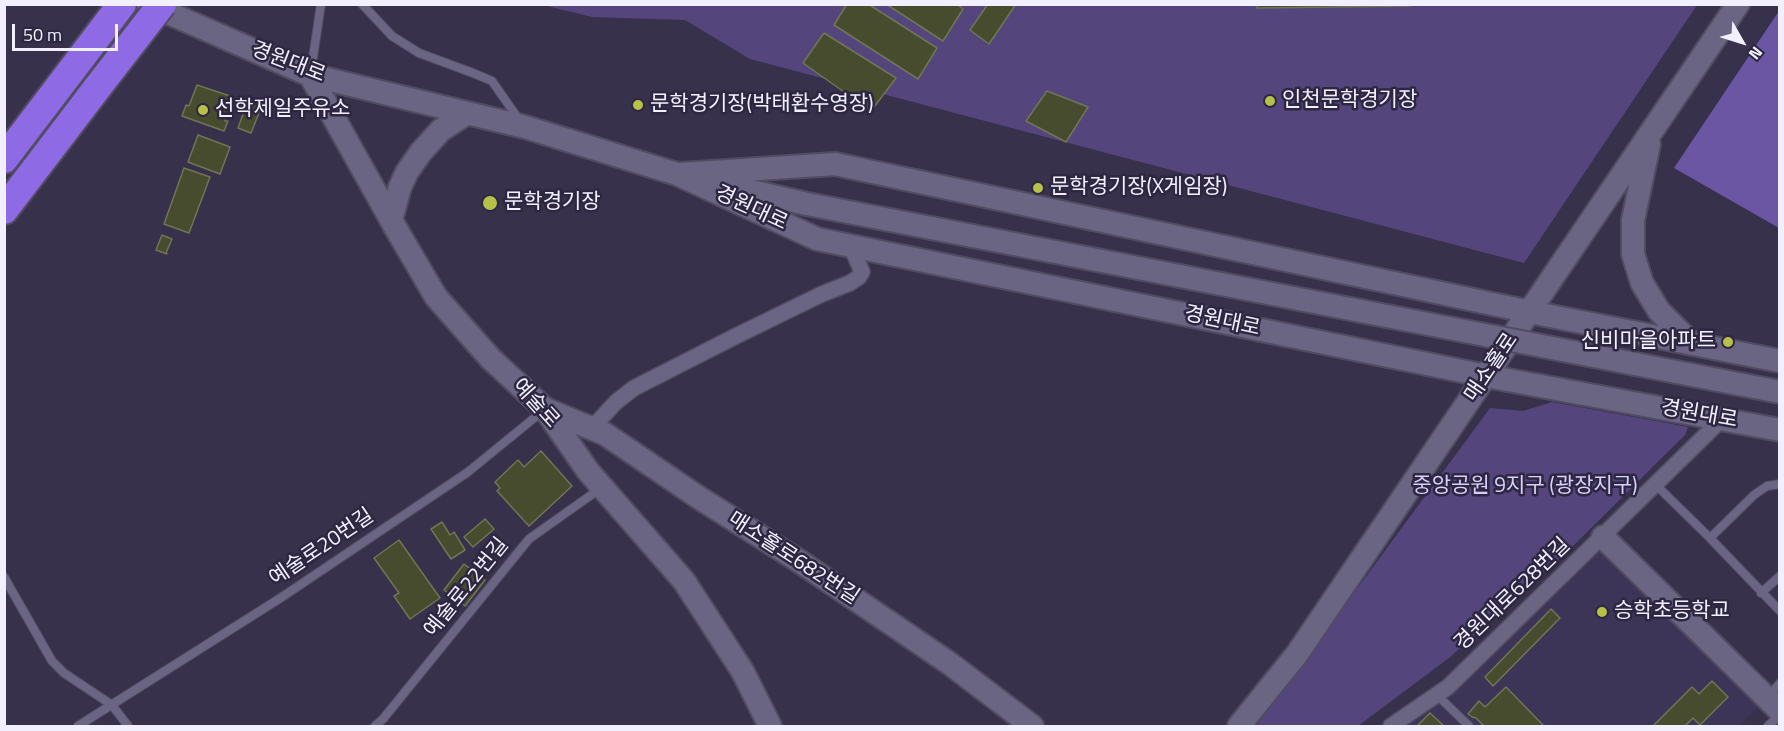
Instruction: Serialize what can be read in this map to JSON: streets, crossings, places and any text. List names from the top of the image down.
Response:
{
  "streets": {
    "main road": [
      "경원대로",
      "매소홀로",
      "예술로",
      "매소홀로682번길"
    ],
    "street": ["경원대로628번길"],
    "lane": ["예술로20번길", "예술로22번길"]
  },
  "crossings": [
    ["경원대로", "매소홀로"],
    ["경원대로", "예술로"],
    ["경원대로", "경원대로628번길"],
    ["예술로", "예술로20번길"],
    ["예술로", "매소홀로682번길"],
    ["예술로", "예술로22번길"],
    ["예술로20번길", "매소홀로682번길"]
  ],
  "parks": ["중앙공원 9지구 (광장지구)"],
  "places": [
    "인천문학경기장",
    "문학경기장(박태환수영장)",
    "선학제일주유소",
    "문학경기장(X게임장)",
    "문학경기장",
    "신비마을아파트",
    "승학초등학교"
  ],
  "scale_bar": "50 m",
  "north": "bottom right"
}
